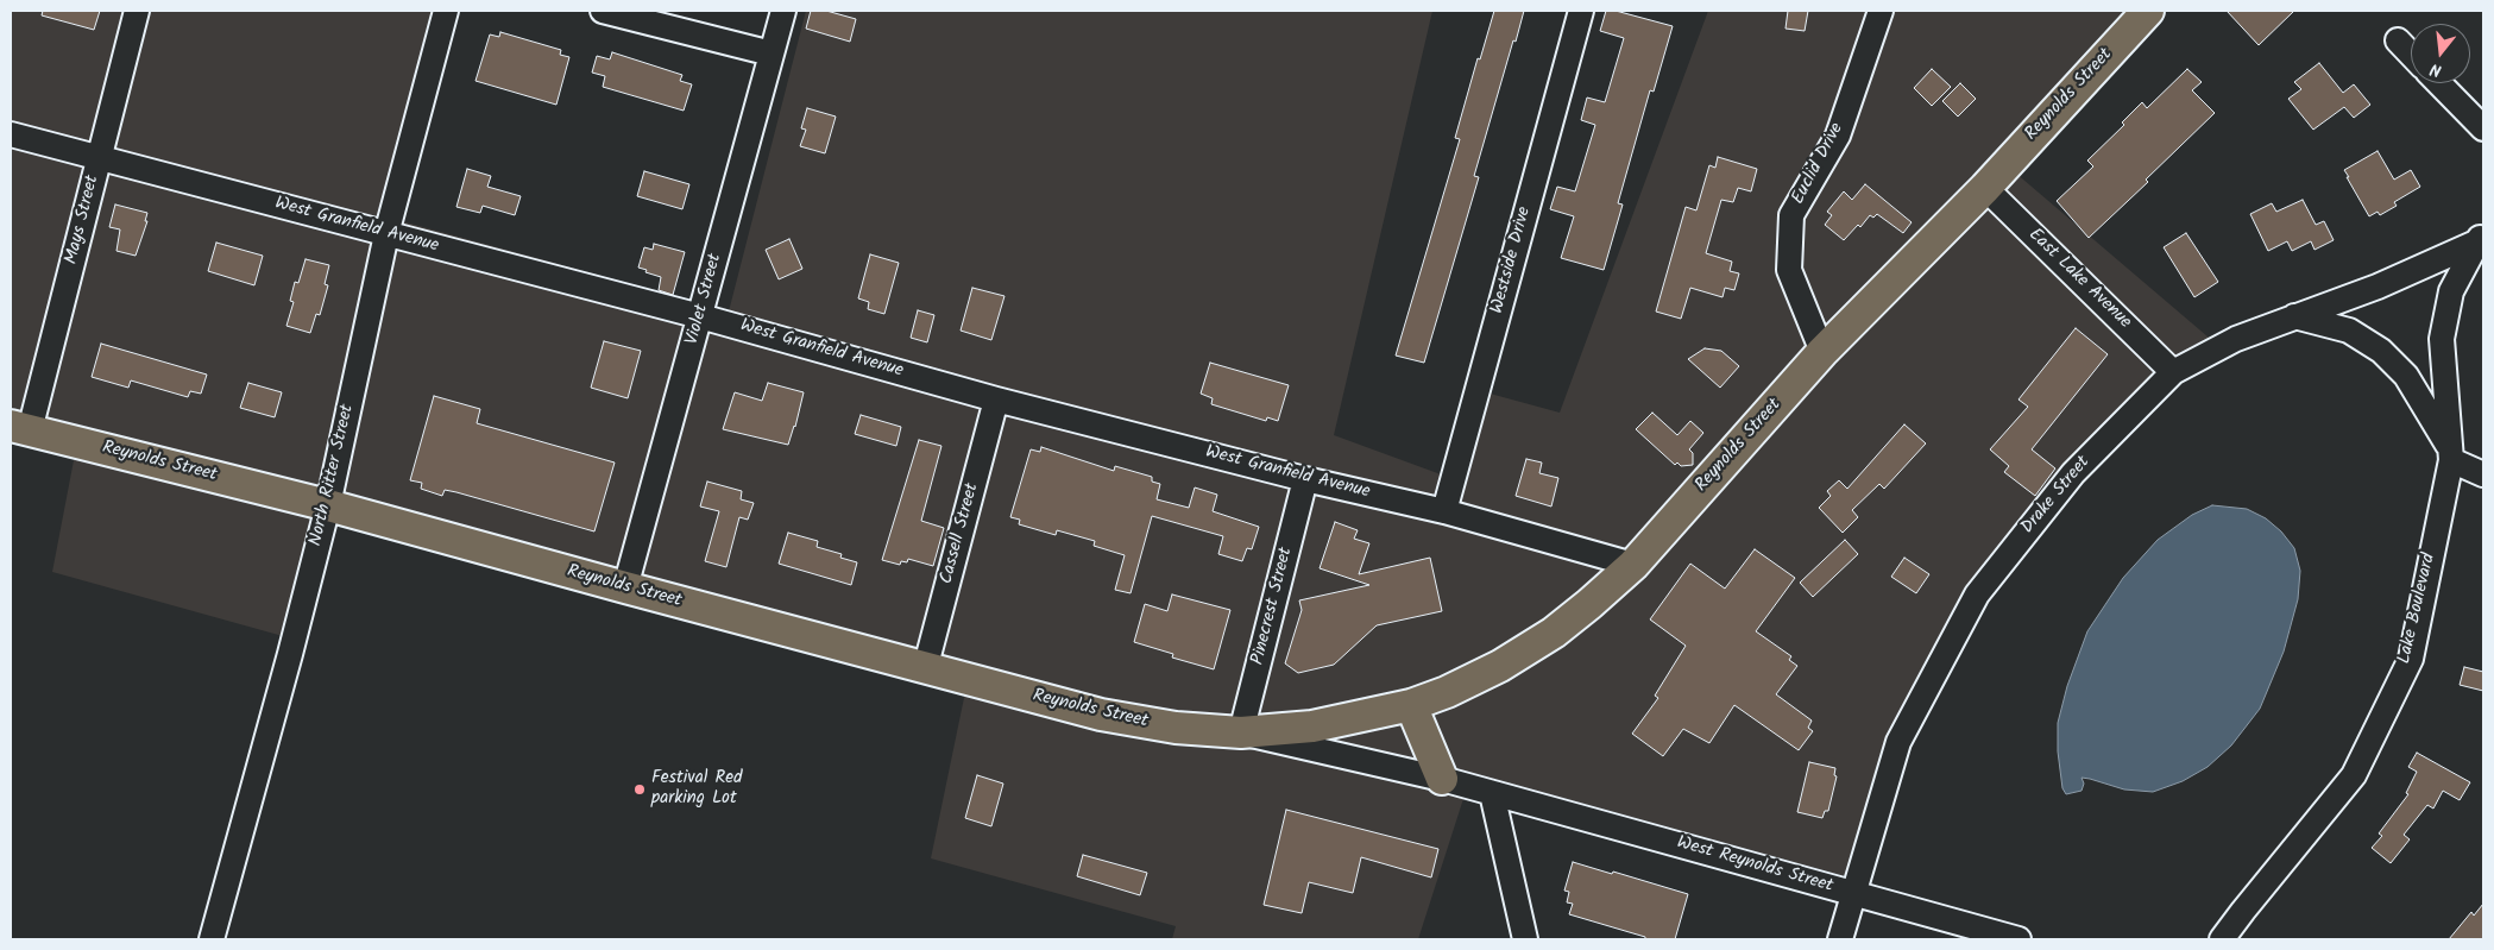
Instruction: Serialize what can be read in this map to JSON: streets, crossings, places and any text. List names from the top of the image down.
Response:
{
  "streets": {
    "main road": ["Reynolds Street"],
    "street": [
      "Euclid Drive",
      "Mays Street",
      "West Granfield Avenue",
      "Westside Drive",
      "East Lake Avenue",
      "Violet Street",
      "North Ritter Street",
      "Drake Street",
      "Cassell Street",
      "Pinecrest Street",
      "Lake Boulevard",
      "West Reynolds Street"
    ]
  },
  "crossings": [
    ["Reynolds Street", "Euclid Drive"],
    ["Reynolds Street", "Mays Street"],
    ["Reynolds Street", "West Granfield Avenue"],
    ["Reynolds Street", "East Lake Avenue"],
    ["Reynolds Street", "Violet Street"],
    ["Reynolds Street", "North Ritter Street"],
    ["Reynolds Street", "Cassell Street"],
    ["Reynolds Street", "Pinecrest Street"],
    ["Reynolds Street", "West Reynolds Street"],
    ["Mays Street", "West Granfield Avenue"],
    ["West Granfield Avenue", "Westside Drive"],
    ["West Granfield Avenue", "Violet Street"],
    ["West Granfield Avenue", "North Ritter Street"],
    ["West Granfield Avenue", "Cassell Street"],
    ["West Granfield Avenue", "Pinecrest Street"],
    ["East Lake Avenue", "Drake Street"],
    ["Drake Street", "Lake Boulevard"],
    ["Drake Street", "West Reynolds Street"]
  ],
  "places": ["Festival Red parking Lot"],
  "north": "bottom"
}
